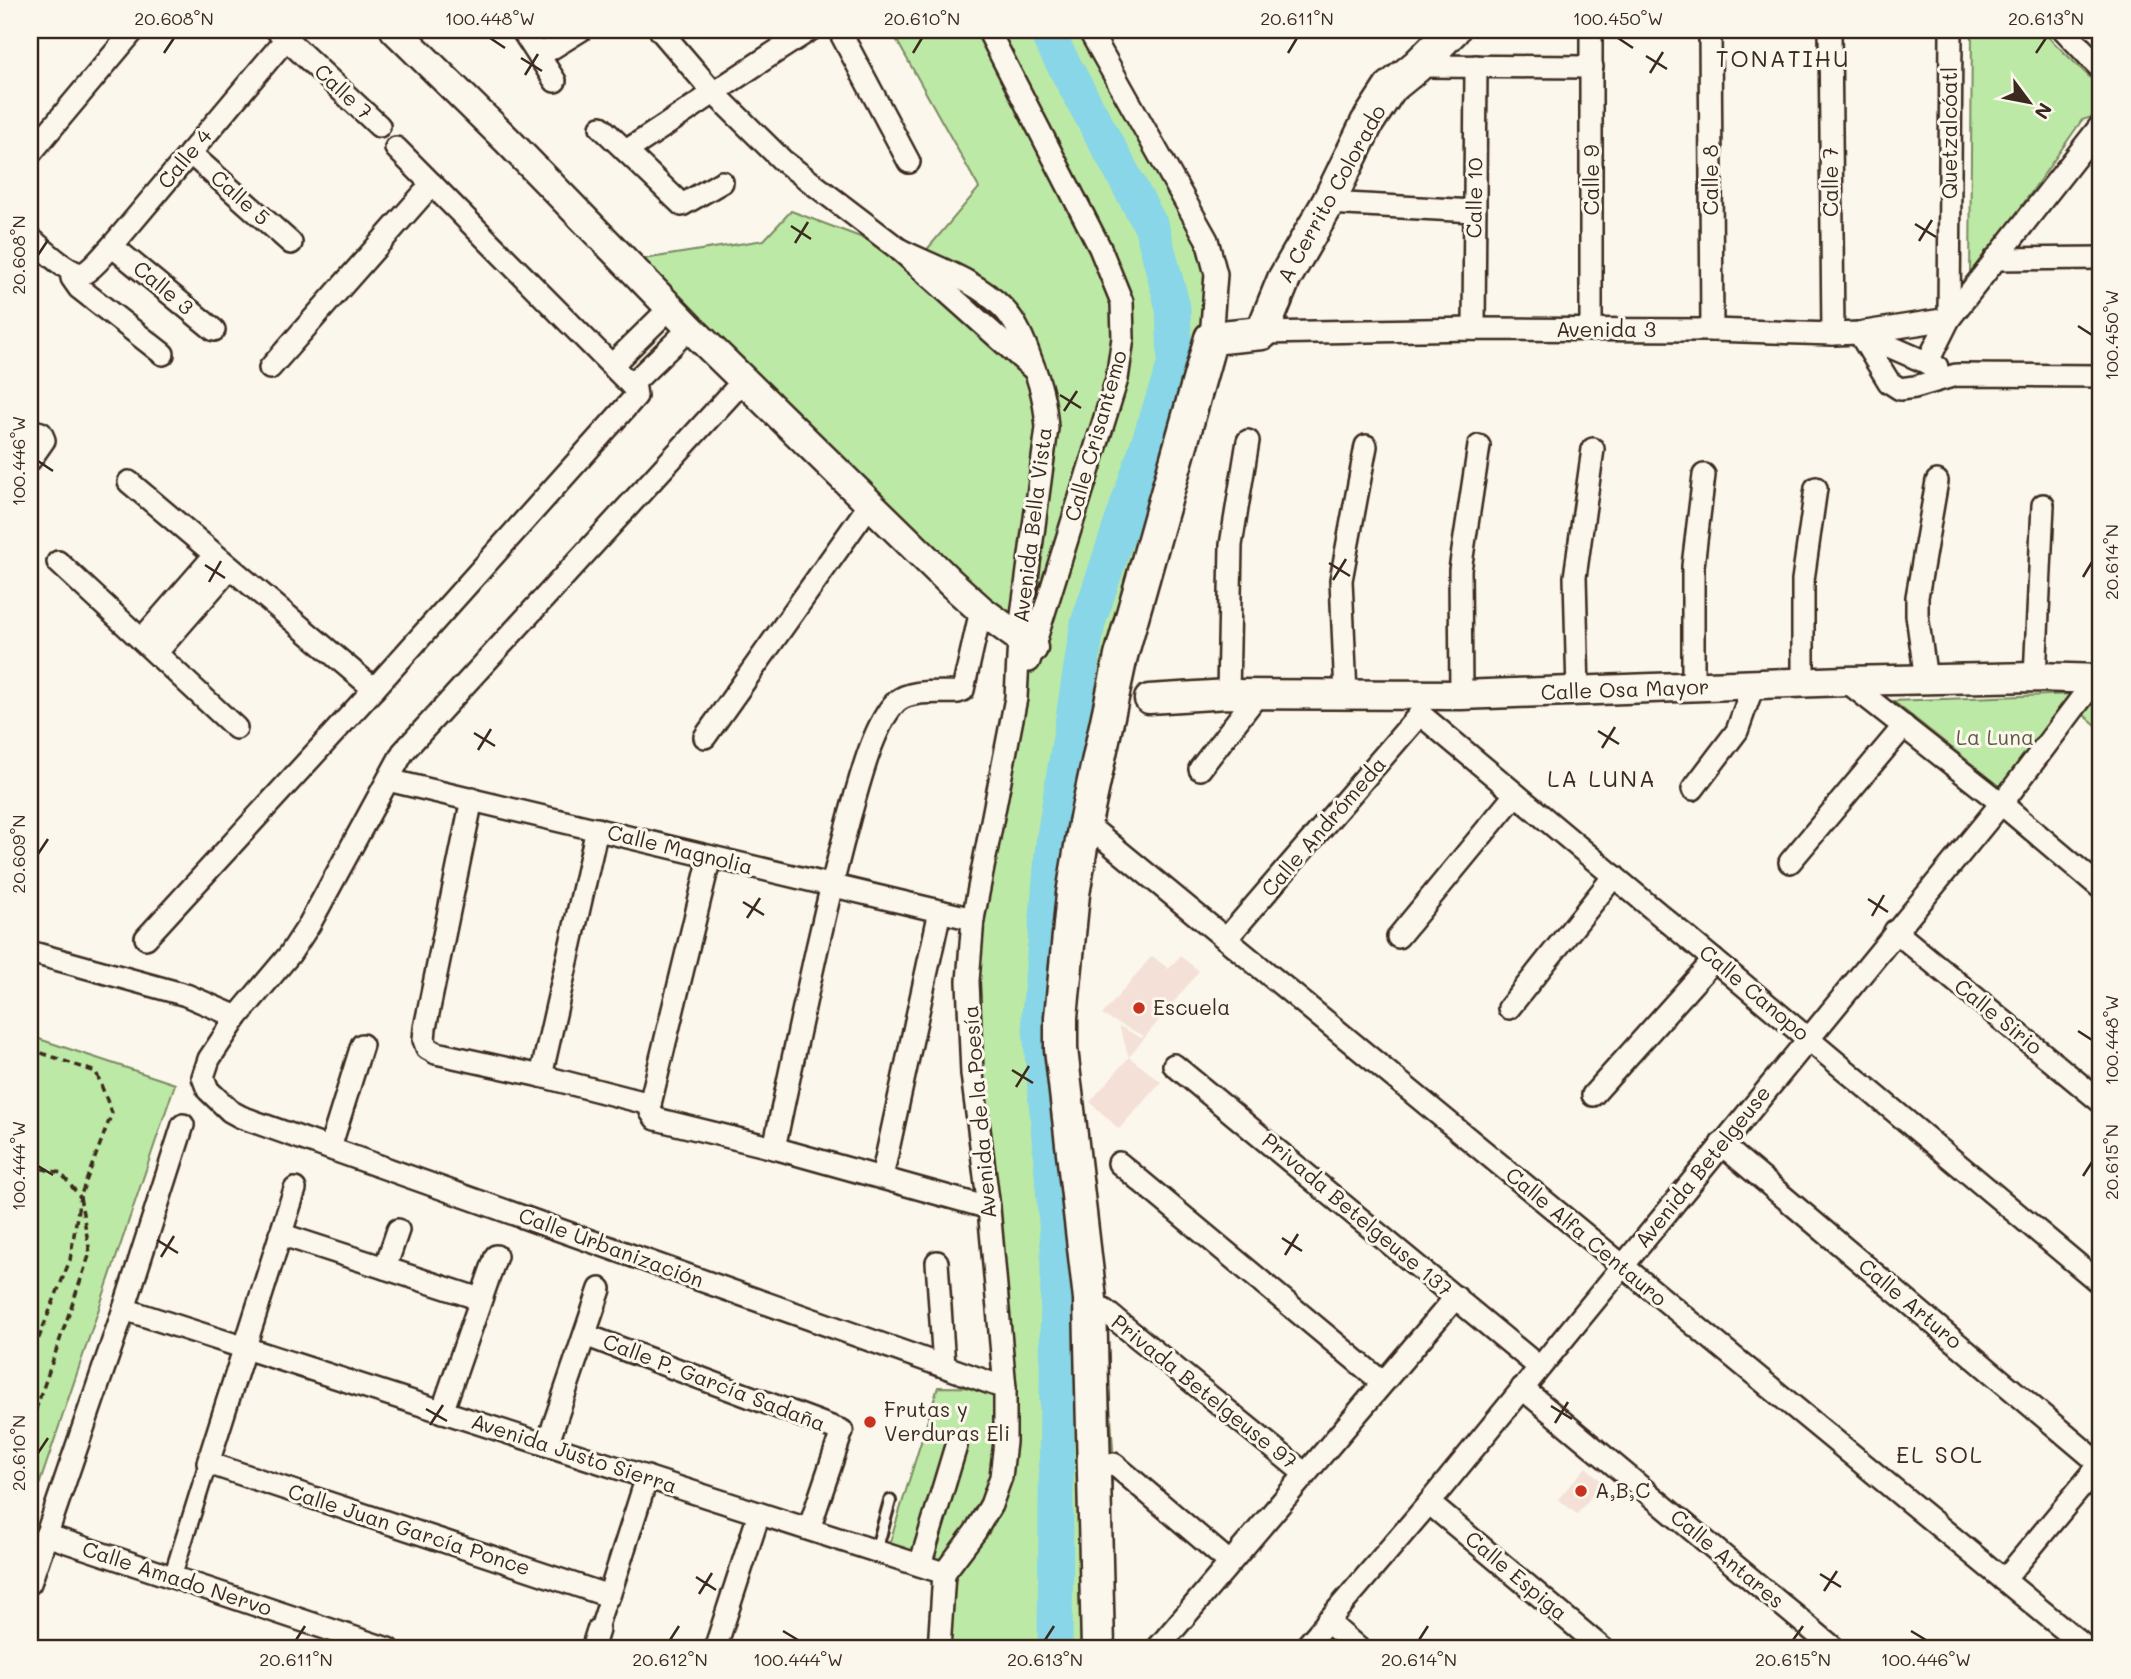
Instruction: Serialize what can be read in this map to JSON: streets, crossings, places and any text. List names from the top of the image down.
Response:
{
  "streets": {
    "main road": ["A Cerrito Colorado"],
    "street": [
      "Calle 7",
      "Quetzalcóatl",
      "Calle 4",
      "Calle 9",
      "Calle 8",
      "Calle 5",
      "Calle 10",
      "Calle 3",
      "Avenida 3",
      "Calle Crisantemo",
      "Avenida Bella Vista",
      "Calle Osa Mayor",
      "Calle Andrómeda",
      "Calle Magnolia",
      "Calle Canopo",
      "Calle Sirio",
      "Avenida de la Poesía",
      "Avenida Betelgeuse",
      "Privada Betelgeuse 137",
      "Calle Alfa Centauro",
      "Calle Urbanización",
      "Calle Arturo",
      "Calle P. García Sadaña",
      "Privada Betelgeuse 97",
      "Avenida Justo Sierra",
      "Calle Juan García Ponce",
      "Calle Antares",
      "Calle Espiga",
      "Calle Amado Nervo"
    ]
  },
  "crossings": [
    ["Calle 7", "Calle 4"],
    ["Calle 7", "Avenida 3"],
    ["Quetzalcóatl", "Avenida 3"],
    ["Calle 4", "Calle 5"],
    ["Calle 4", "Calle 3"],
    ["Calle 9", "Avenida 3"],
    ["Calle 8", "Avenida 3"],
    ["A Cerrito Colorado", "Avenida 3"],
    ["Calle 10", "Avenida 3"],
    ["Calle Crisantemo", "Avenida Bella Vista"],
    ["Calle Crisantemo", "Avenida de la Poesía"],
    ["Avenida Bella Vista", "Avenida de la Poesía"],
    ["Calle Osa Mayor", "Calle Andrómeda"],
    ["Calle Osa Mayor", "Calle Canopo"],
    ["Calle Osa Mayor", "Avenida Betelgeuse"],
    ["Calle Andrómeda", "Calle Canopo"],
    ["Calle Andrómeda", "Calle Alfa Centauro"],
    ["Calle Magnolia", "Avenida de la Poesía"],
    ["Calle Canopo", "Avenida Betelgeuse"],
    ["Calle Sirio", "Avenida Betelgeuse"],
    ["Avenida de la Poesía", "Calle Urbanización"],
    ["Avenida de la Poesía", "Avenida Justo Sierra"],
    ["Avenida Betelgeuse", "Privada Betelgeuse 137"],
    ["Avenida Betelgeuse", "Calle Alfa Centauro"],
    ["Avenida Betelgeuse", "Calle Arturo"],
    ["Avenida Betelgeuse", "Calle Antares"],
    ["Avenida Betelgeuse", "Calle Espiga"],
    ["Privada Betelgeuse 137", "Privada Betelgeuse 97"],
    ["Calle P. García Sadaña", "Avenida Justo Sierra"]
  ],
  "districts": ["TONATIHU", "LA LUNA", "EL SOL"],
  "parks": ["La Luna"],
  "places": ["Escuela", "Frutas y Verduras Eli", "A,B,C"],
  "north": "bottom right",
  "coordinates": [
    "20.608°N",
    "100.448°W",
    "20.610°N",
    "20.611°N",
    "100.450°W",
    "20.613°N",
    "100.446°W",
    "20.614°N",
    "20.609°N",
    "20.615°N",
    "100.444°W",
    "20.612°N"
  ]
}
